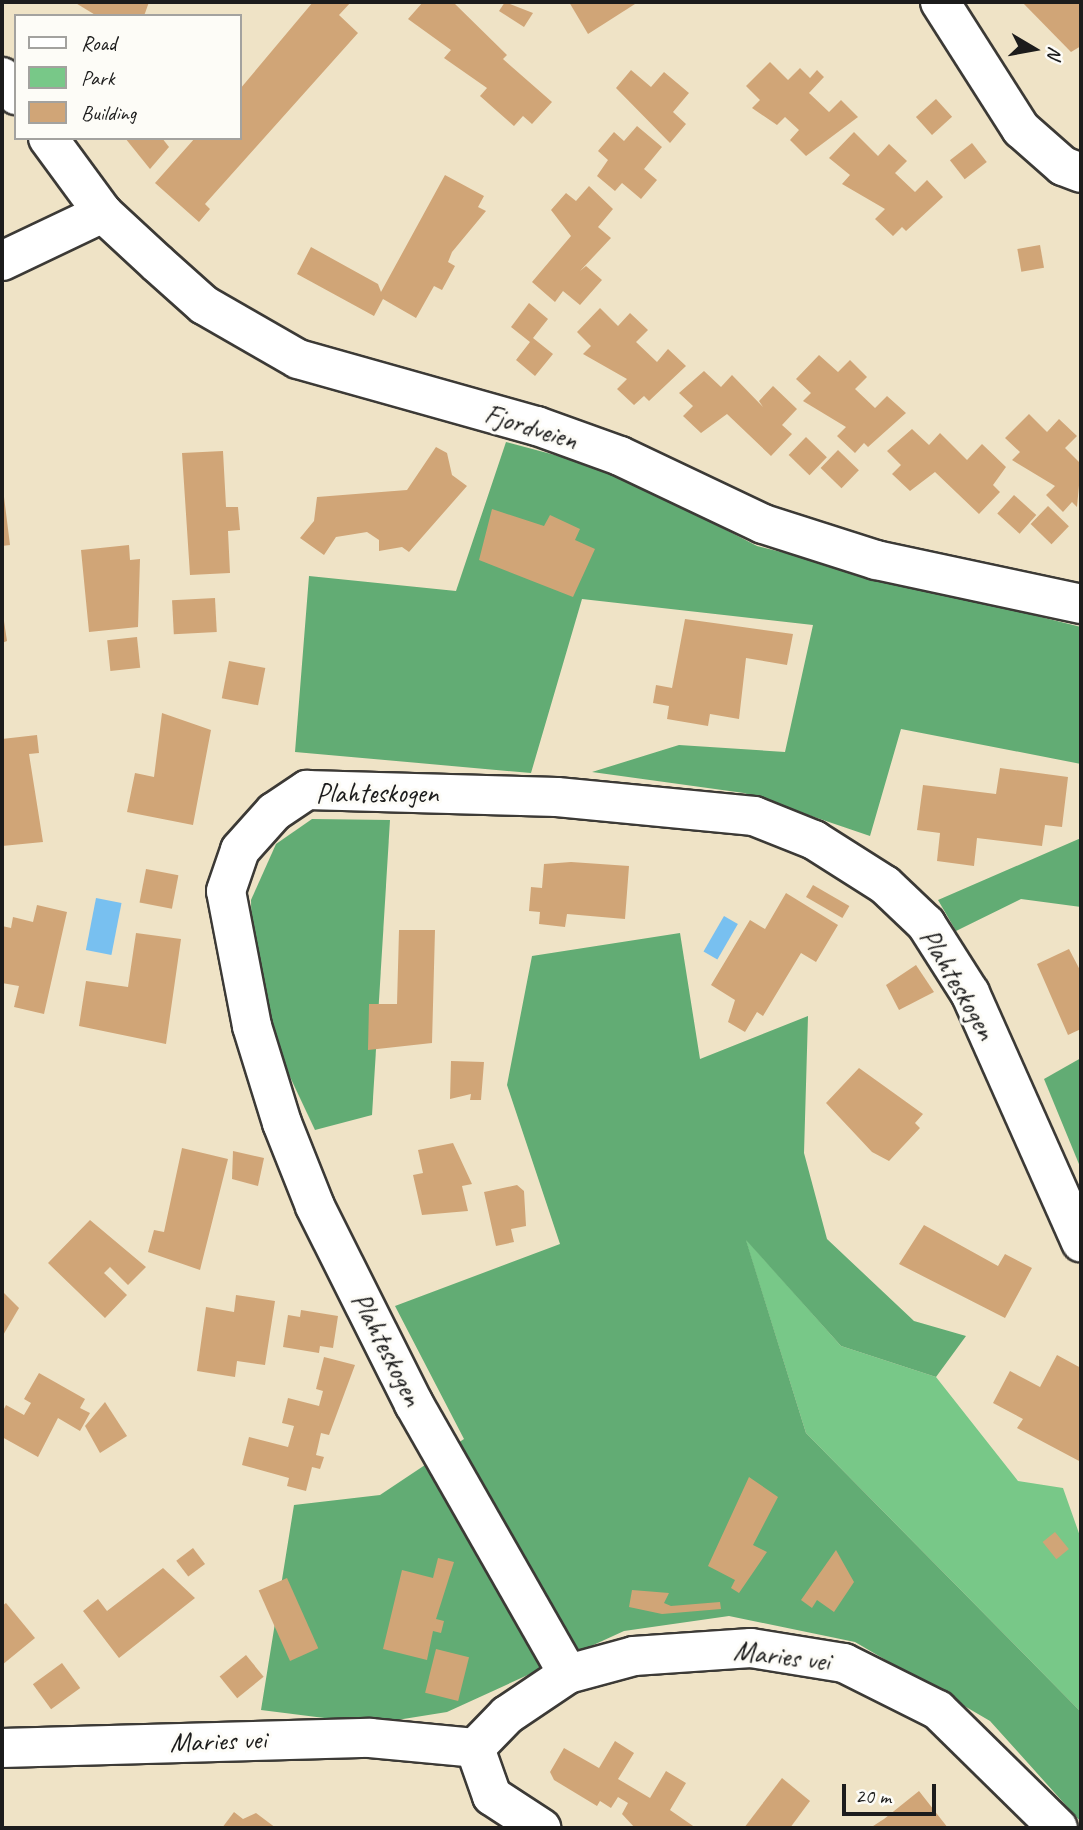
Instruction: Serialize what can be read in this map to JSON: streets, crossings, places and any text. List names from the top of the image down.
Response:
{
  "streets": {
    "street": ["Fjordveien", "Plahteskogen", "Maries vei"]
  },
  "crossings": [
    ["Plahteskogen", "Maries vei"]
  ],
  "legend": ["Road", "Park", "Building"],
  "scale_bar": "20 m",
  "north": "right"
}
